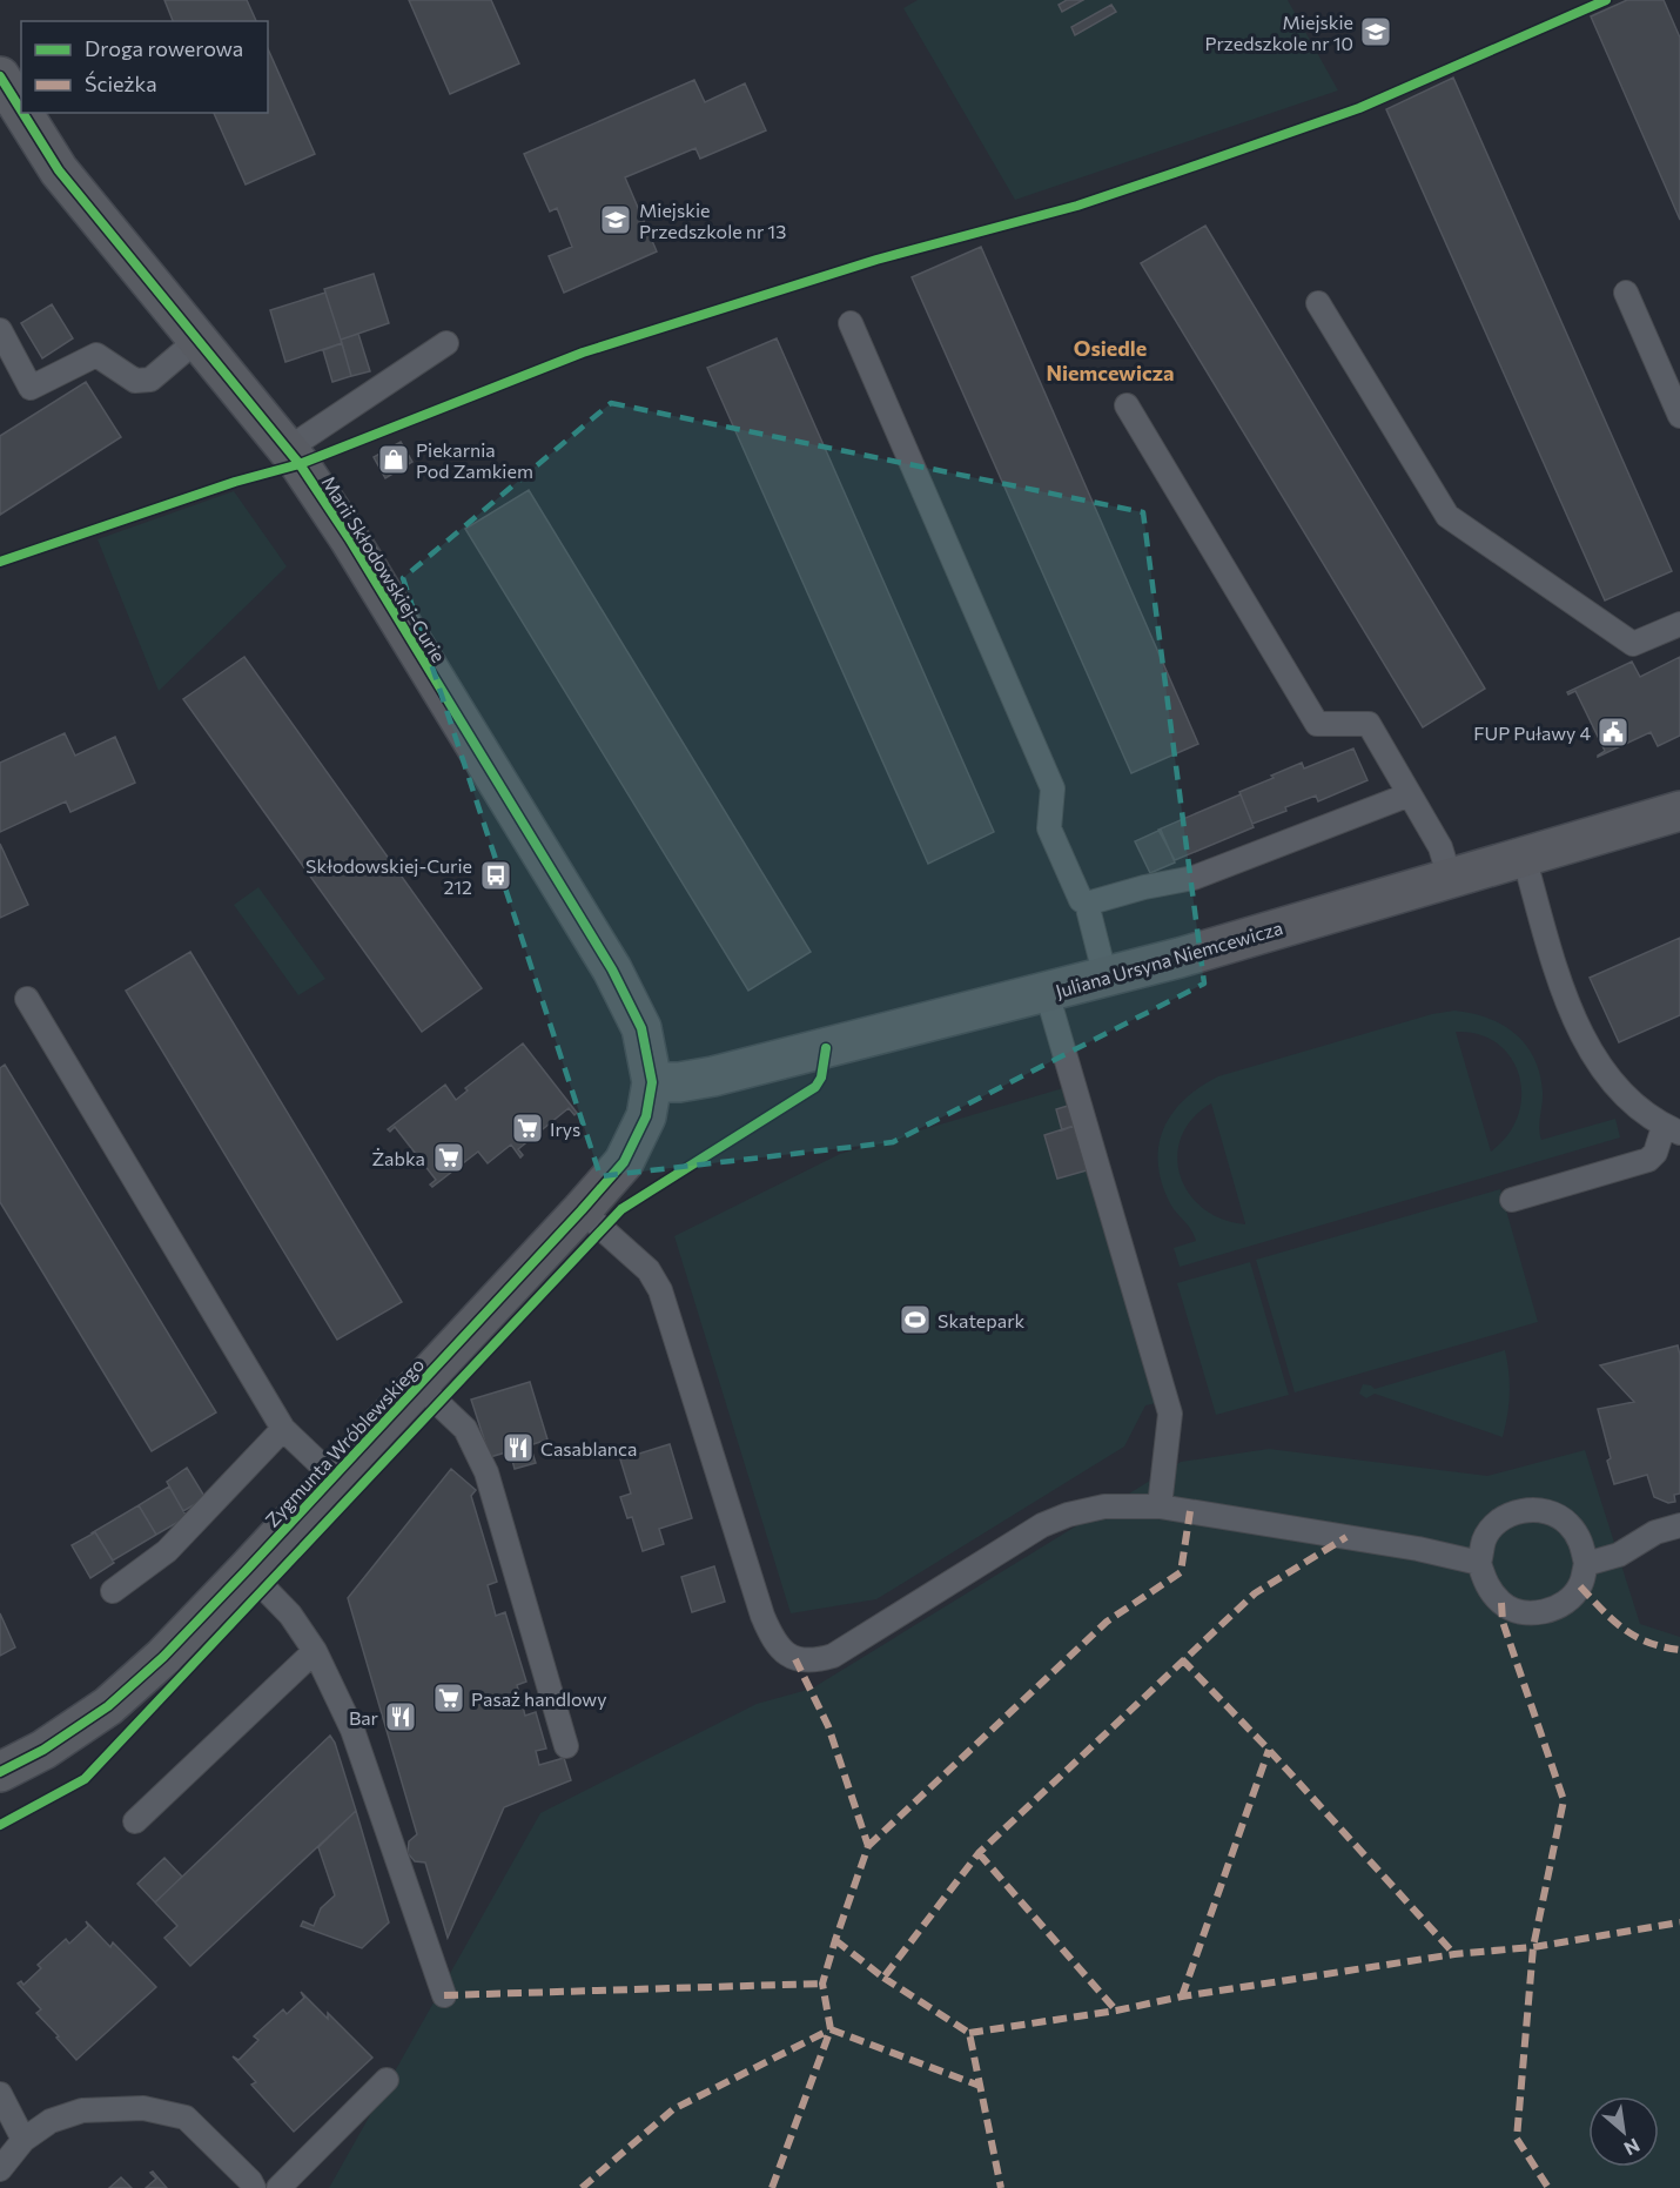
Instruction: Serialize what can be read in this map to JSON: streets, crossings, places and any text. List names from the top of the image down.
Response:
{
  "streets": {
    "street": ["Marii Skłodowskiej-Curie", "Juliana Ursyna Niemcewicza", "Zygmunta Wróblewskiego"]
  },
  "crossings": [
    ["Marii Skłodowskiej-Curie", "Juliana Ursyna Niemcewicza"],
    ["Marii Skłodowskiej-Curie", "Zygmunta Wróblewskiego"],
    ["Juliana Ursyna Niemcewicza", "Zygmunta Wróblewskiego"]
  ],
  "districts": ["Osiedle Niemcewicza"],
  "places": {
    "school or university": ["Miejskie Przedszkole nr 10", "Miejskie Przedszkole nr 13"],
    "shop": ["Piekarnia Pod Zamkiem"],
    "public building": ["FUP Puławy 4"],
    "bus stop": ["Skłodowskiej-Curie 212"],
    "supermarket": ["Irys", "Żabka", "Pasaż handlowy"],
    "sports": ["Skatepark"],
    "restaurant": ["Casablanca", "Bar"]
  },
  "legend": ["Droga rowerowa", "Ścieżka"],
  "north": "bottom right"
}
